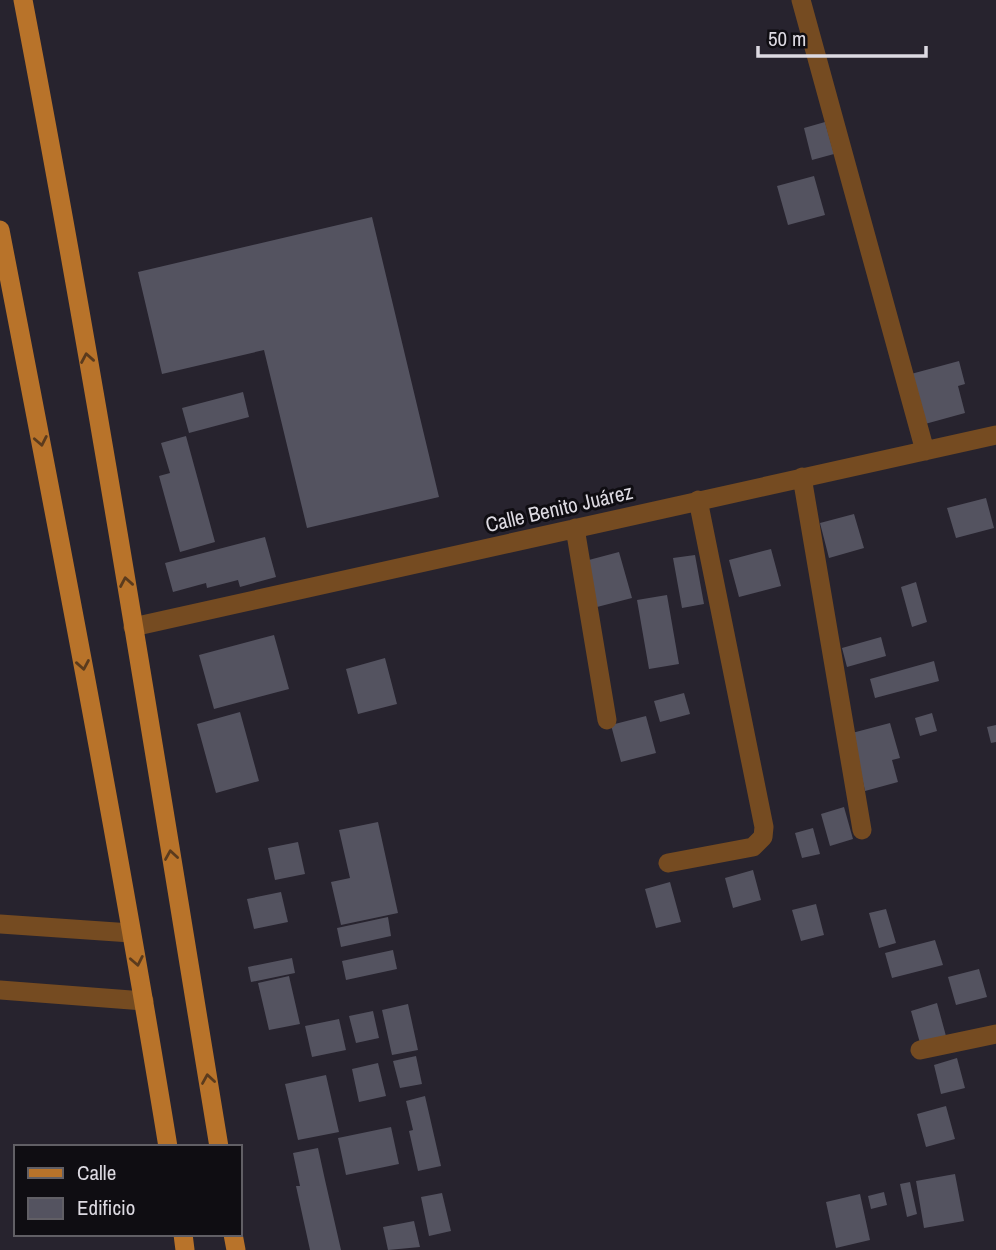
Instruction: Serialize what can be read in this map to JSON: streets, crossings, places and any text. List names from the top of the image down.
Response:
{
  "streets": {
    "street": ["Calle Benito Juárez"]
  },
  "legend": ["Calle", "Edificio"],
  "scale_bar": "50 m"
}
